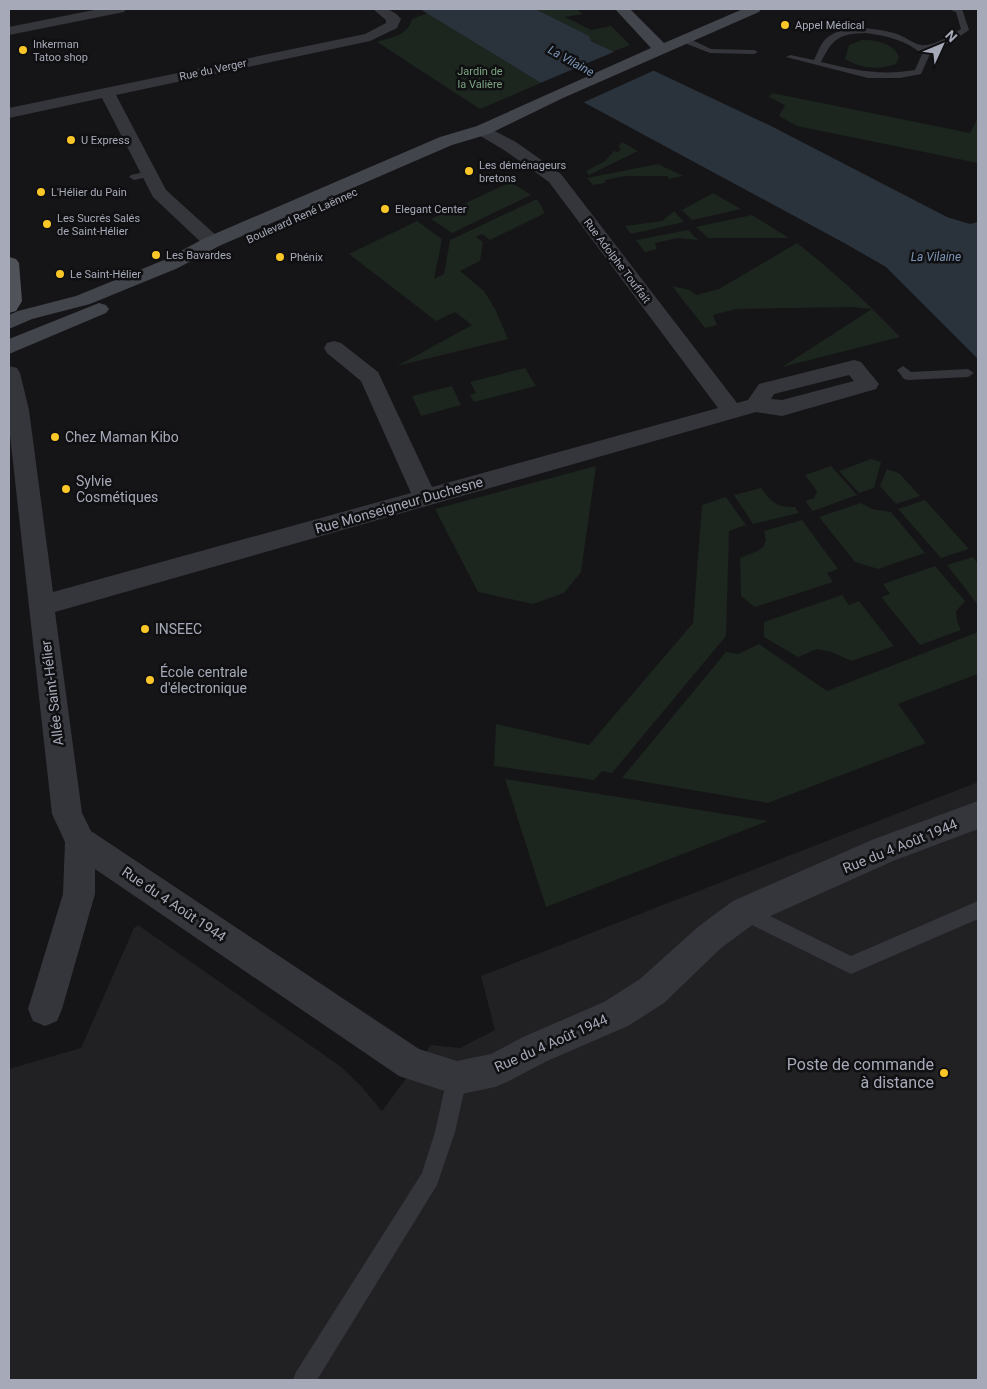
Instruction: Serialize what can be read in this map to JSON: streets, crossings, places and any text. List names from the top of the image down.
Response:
{
  "streets": {
    "main road": ["Boulevard René Laënnec"],
    "street": [
      "Rue du Verger",
      "Rue Adolphe Touffait",
      "Rue Monseigneur Duchesne",
      "Allée Saint-Hélier",
      "Rue du 4 Août 1944"
    ]
  },
  "crossings": [
    ["Boulevard René Laënnec", "Rue Adolphe Touffait"],
    ["Rue Adolphe Touffait", "Rue Monseigneur Duchesne"],
    ["Rue Monseigneur Duchesne", "Allée Saint-Hélier"],
    ["Allée Saint-Hélier", "Rue du 4 Août 1944"]
  ],
  "water": ["La Vilaine"],
  "parks": ["Jardin de la Valière"],
  "places": [
    "Appel Médical",
    "Inkerman Tatoo shop",
    "U Express",
    "Les déménageurs bretons",
    "L'Hélier du Pain",
    "Elegant Center",
    "Les Sucrés Salés de Saint-Hélier",
    "Les Bavardes",
    "Phénix",
    "Le Saint-Hélier",
    "Chez Maman Kibo",
    "Sylvie Cosmétiques",
    "INSEEC",
    "École centrale d'électronique",
    "Poste de commande à distance"
  ],
  "north": "top right"
}
